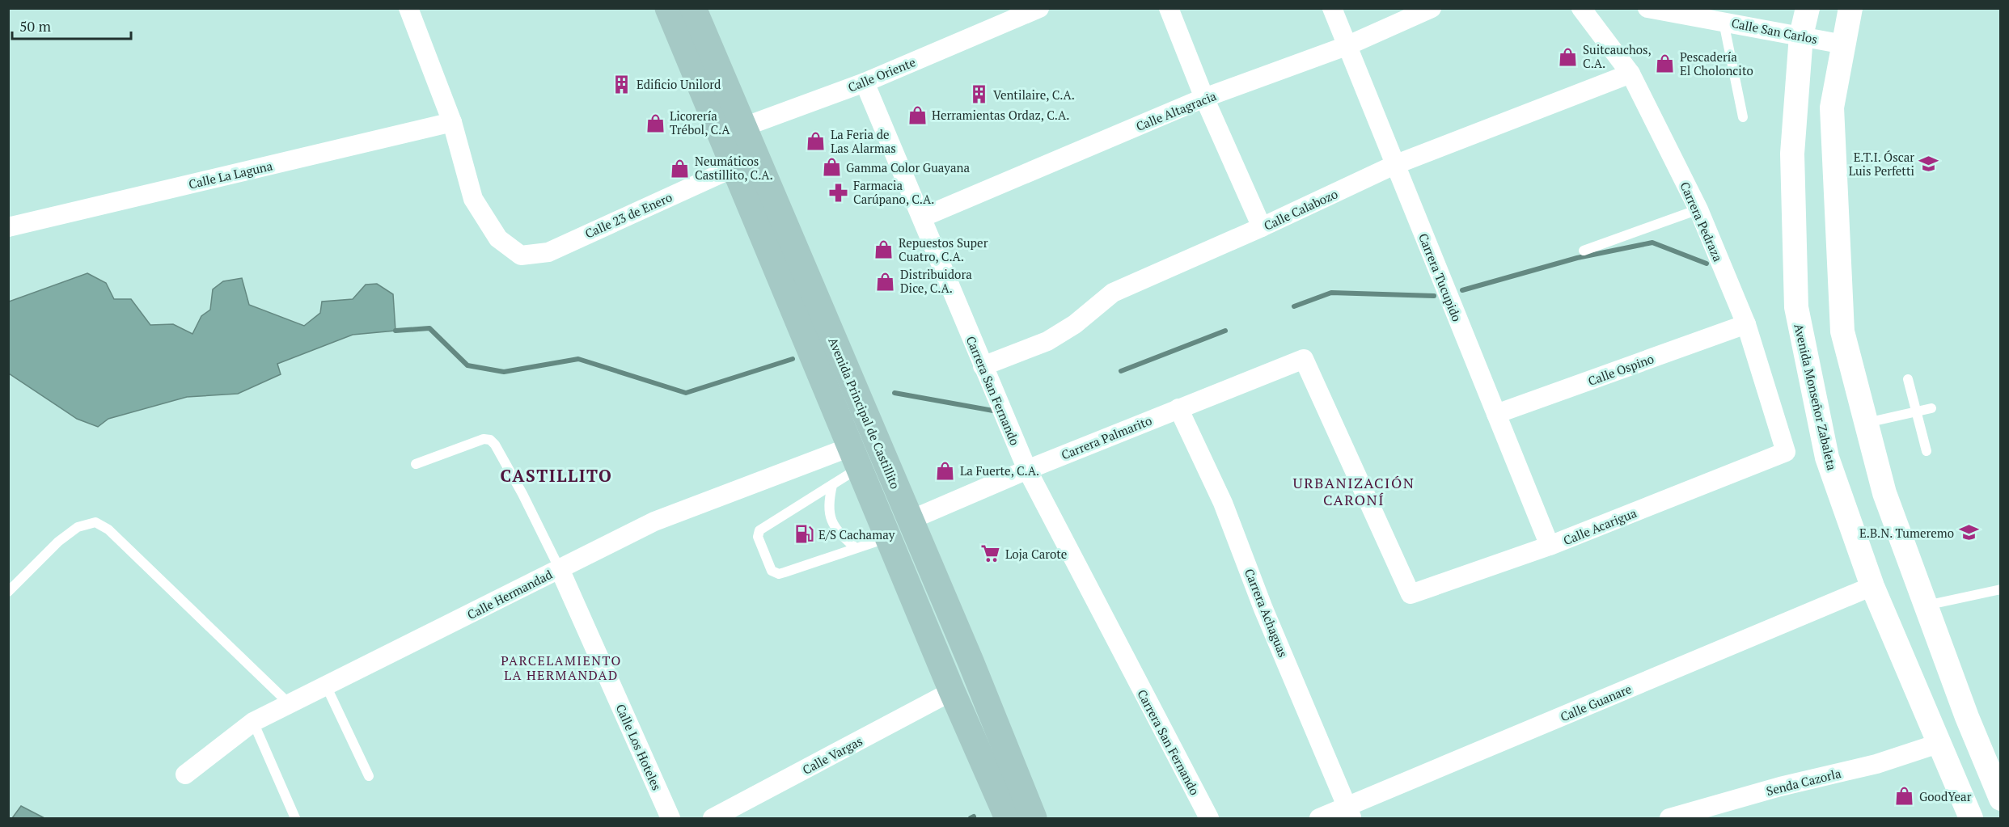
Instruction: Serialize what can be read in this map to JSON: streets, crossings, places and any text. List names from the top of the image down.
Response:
{
  "streets": {
    "main road": ["Avenida Principal de Castillito"],
    "street": [
      "Calle San Carlos",
      "Calle Oriente",
      "Calle Altagracia",
      "Calle La Laguna",
      "Calle Calabozo",
      "Calle 23 de Enero",
      "Carrera Pedraza",
      "Carrera Tucupido",
      "Calle Ospino",
      "Carrera San Fernando",
      "Avenida Monseñor Zabaleta",
      "Carrera Palmarito",
      "Calle Acarigua",
      "Calle Hermandad",
      "Carrera Achaguas",
      "Calle Guanare",
      "Calle Los Hoteles",
      "Calle Vargas",
      "Senda Cazorla"
    ]
  },
  "crossings": [
    ["Calle San Carlos", "Avenida Monseñor Zabaleta"],
    ["Calle Oriente", "Carrera San Fernando"],
    ["Calle Oriente", "Avenida Principal de Castillito"],
    ["Calle Altagracia", "Carrera Tucupido"],
    ["Calle Altagracia", "Carrera San Fernando"],
    ["Calle La Laguna", "Calle 23 de Enero"],
    ["Calle Calabozo", "Carrera Pedraza"],
    ["Calle Calabozo", "Carrera Tucupido"],
    ["Calle Calabozo", "Carrera San Fernando"],
    ["Calle 23 de Enero", "Avenida Principal de Castillito"],
    ["Carrera Pedraza", "Calle Ospino"],
    ["Carrera Pedraza", "Calle Acarigua"],
    ["Carrera Tucupido", "Calle Ospino"],
    ["Carrera Tucupido", "Calle Acarigua"],
    ["Carrera San Fernando", "Carrera Palmarito"],
    ["Avenida Monseñor Zabaleta", "Calle Guanare"],
    ["Avenida Monseñor Zabaleta", "Senda Cazorla"],
    ["Avenida Principal de Castillito", "Carrera Palmarito"],
    ["Avenida Principal de Castillito", "Calle Hermandad"],
    ["Avenida Principal de Castillito", "Calle Vargas"],
    ["Carrera Palmarito", "Calle Acarigua"],
    ["Carrera Palmarito", "Carrera Achaguas"],
    ["Calle Hermandad", "Calle Los Hoteles"],
    ["Carrera Achaguas", "Calle Guanare"]
  ],
  "districts": ["CASTILLITO", "URBANIZACIÓN CARONÍ", "PARCELAMIENTO LA HERMANDAD"],
  "places": {
    "shop": [
      "Suitcauchos, C.A.",
      "Pescadería El Choloncito",
      "Herramientas Ordaz, C.A.",
      "Licorería Trébol, C.A",
      "La Feria de Las Alarmas",
      "Gamma Color Guayana",
      "Neumáticos Castillito, C.A.",
      "Repuestos Super Cuatro, C.A.",
      "Distribuidora Dice, C.A.",
      "La Fuerte, C.A.",
      "GoodYear"
    ],
    "building": ["Edificio Unilord", "Ventilaire, C.A."],
    "school or university": ["E.T.I. Óscar Luis Perfetti", "E.B.N. Tumeremo"],
    "pharmacy": ["Farmacia Carúpano, C.A."],
    "fuel station": ["E/S Cachamay"],
    "supermarket": ["Loja Carote"]
  },
  "scale_bar": "50 m"
}
